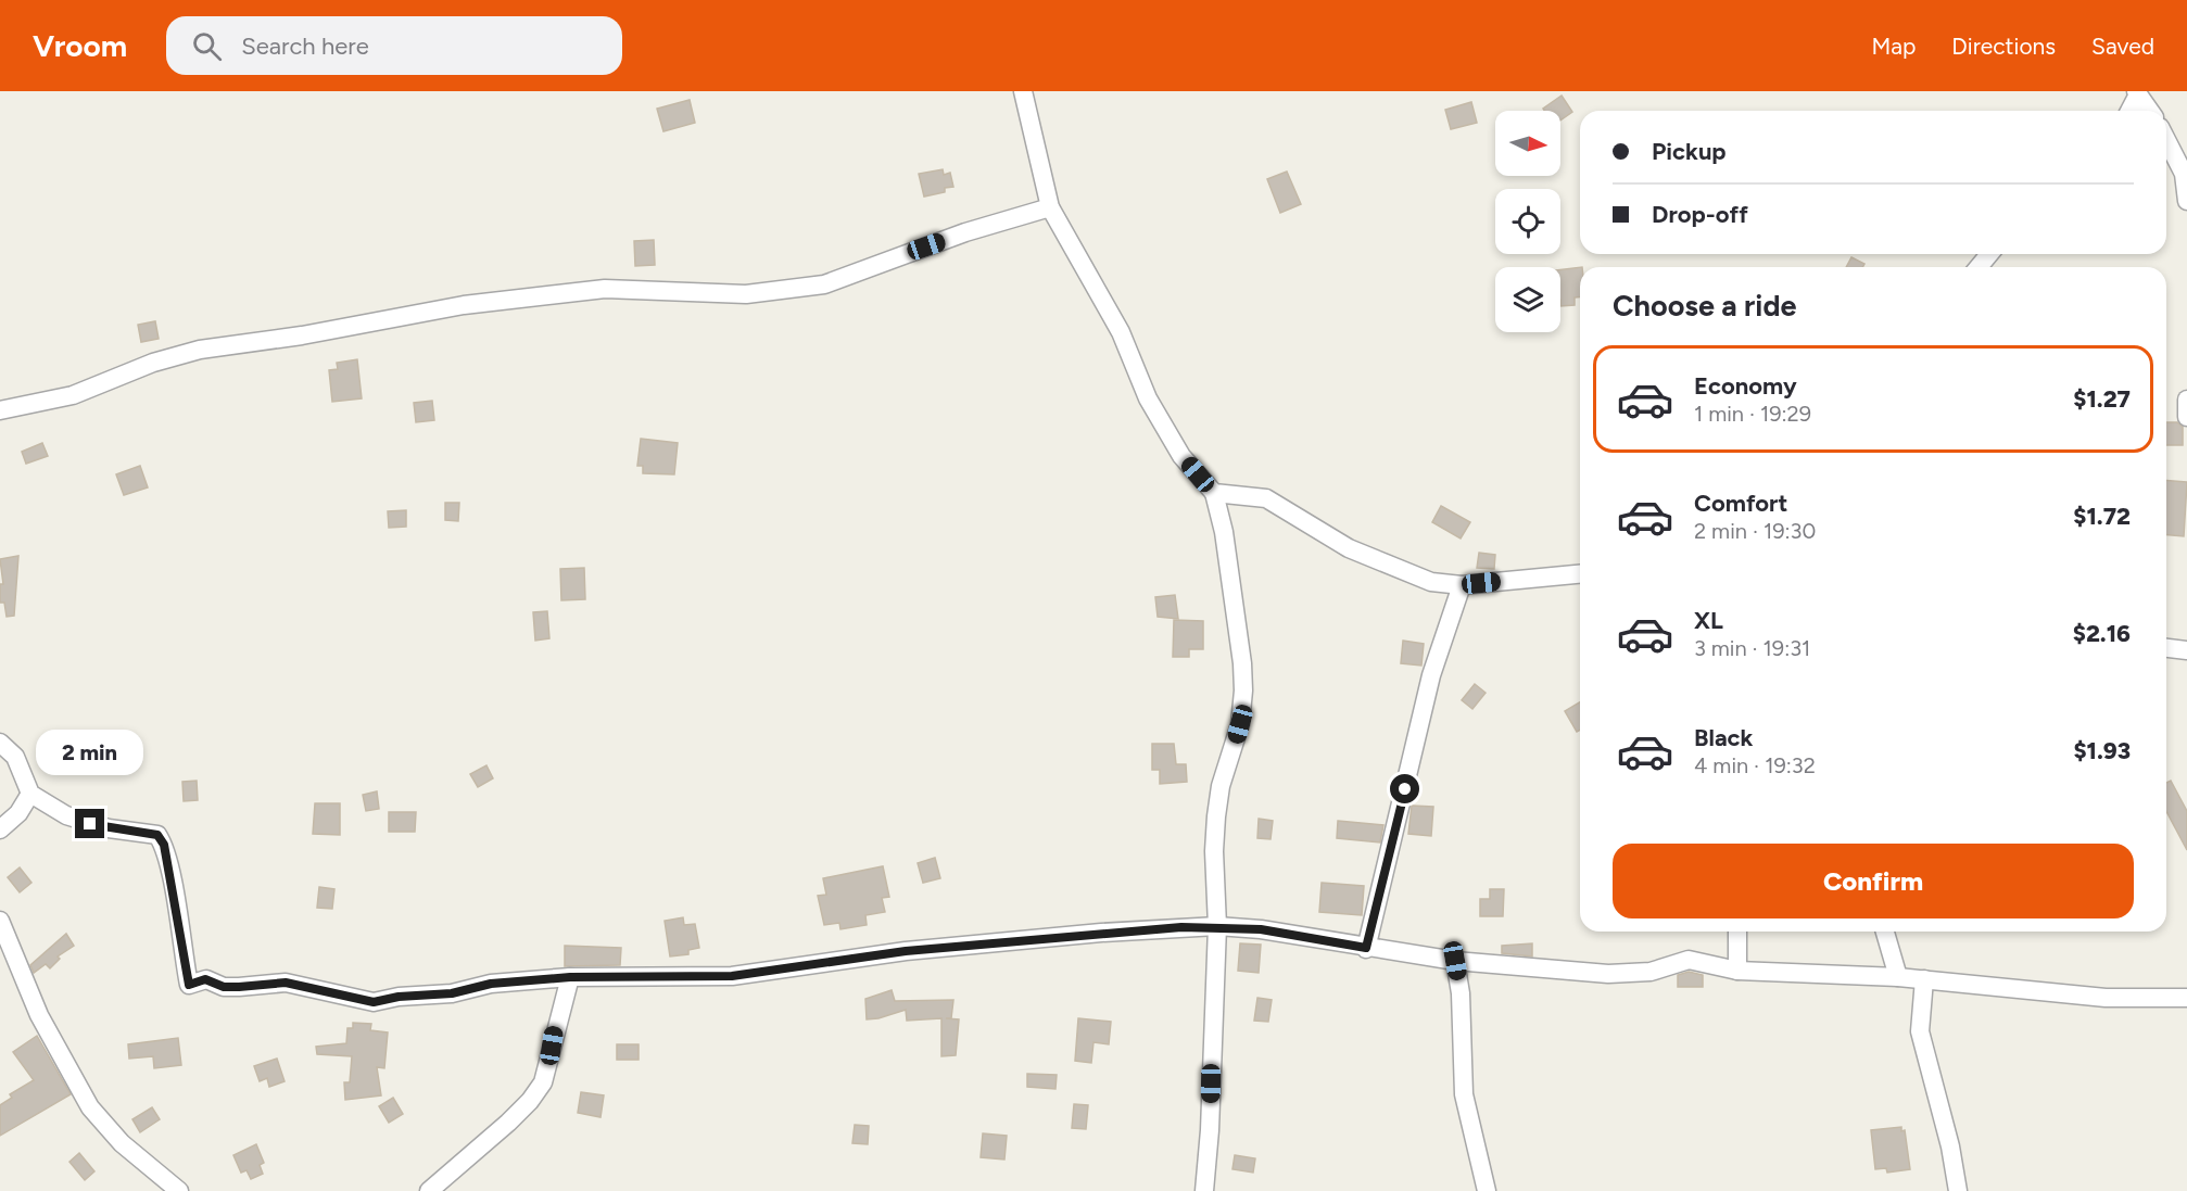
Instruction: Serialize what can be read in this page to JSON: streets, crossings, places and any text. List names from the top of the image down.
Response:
{
  "north": "right",
  "page": {
    "header": "Vroom",
    "search": "Search here",
    "nav": ["Map", "Directions", "Saved"],
    "banner": ["Pickup", "Drop-off"],
    "heading": "Choose a ride",
    "list": [
      {
        "name": "Economy",
        "note": "1 min · 19:29",
        "value": "$1.27"
      },
      {
        "name": "Comfort",
        "note": "2 min · 19:30",
        "value": "$1.72"
      },
      {
        "name": "XL",
        "note": "3 min · 19:31",
        "value": "$2.16"
      },
      {
        "name": "Black",
        "note": "4 min · 19:32",
        "value": "$1.93"
      }
    ],
    "bubble": "2 min",
    "buttons": "Confirm"
  }
}
